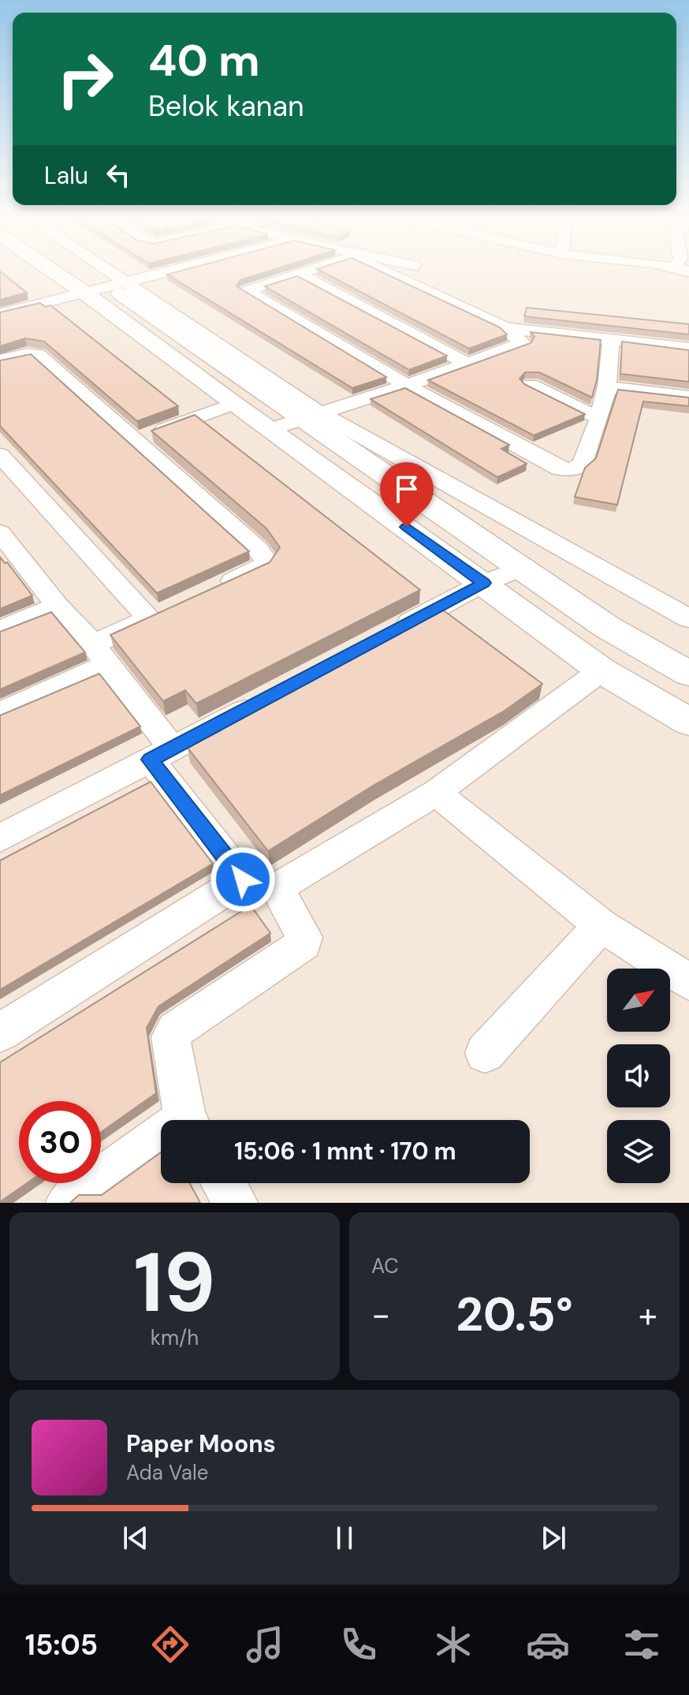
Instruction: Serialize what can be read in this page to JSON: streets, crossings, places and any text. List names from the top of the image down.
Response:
{
  "north": "top right",
  "page": {
    "turn": ["40 m", "Belok kanan"],
    "then": "Lalu",
    "limit": "30",
    "trip": "15:06 · 1 mnt · 170 m",
    "tile": [
      ["19", "km/h"],
      "AC"
    ],
    "heat": ["−", "20.5°", "+"],
    "song": ["Paper Moons", "Ada Vale"],
    "tabs": "15:05"
  }
}
